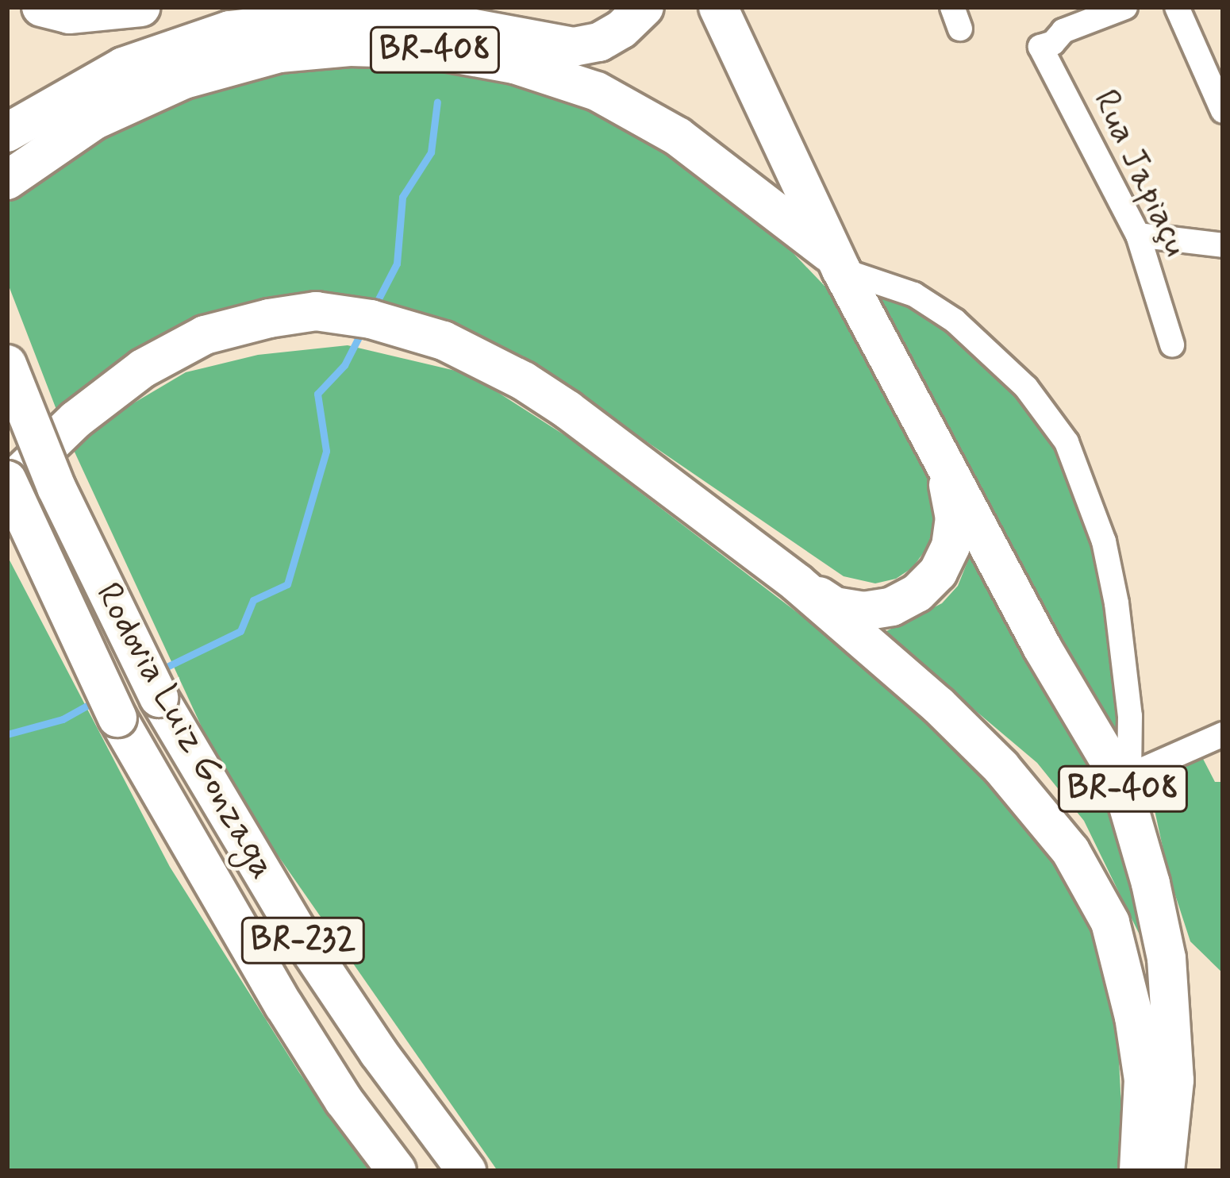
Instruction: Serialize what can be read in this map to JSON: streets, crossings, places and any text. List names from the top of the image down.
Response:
{
  "streets": {
    "highway": ["BR-408", "Rodovia Luiz Gonzaga", "BR-232"],
    "street": ["Rua Japiaçu"]
  },
  "crossings": [
    ["BR-408", "Rodovia Luiz Gonzaga"]
  ]
}
